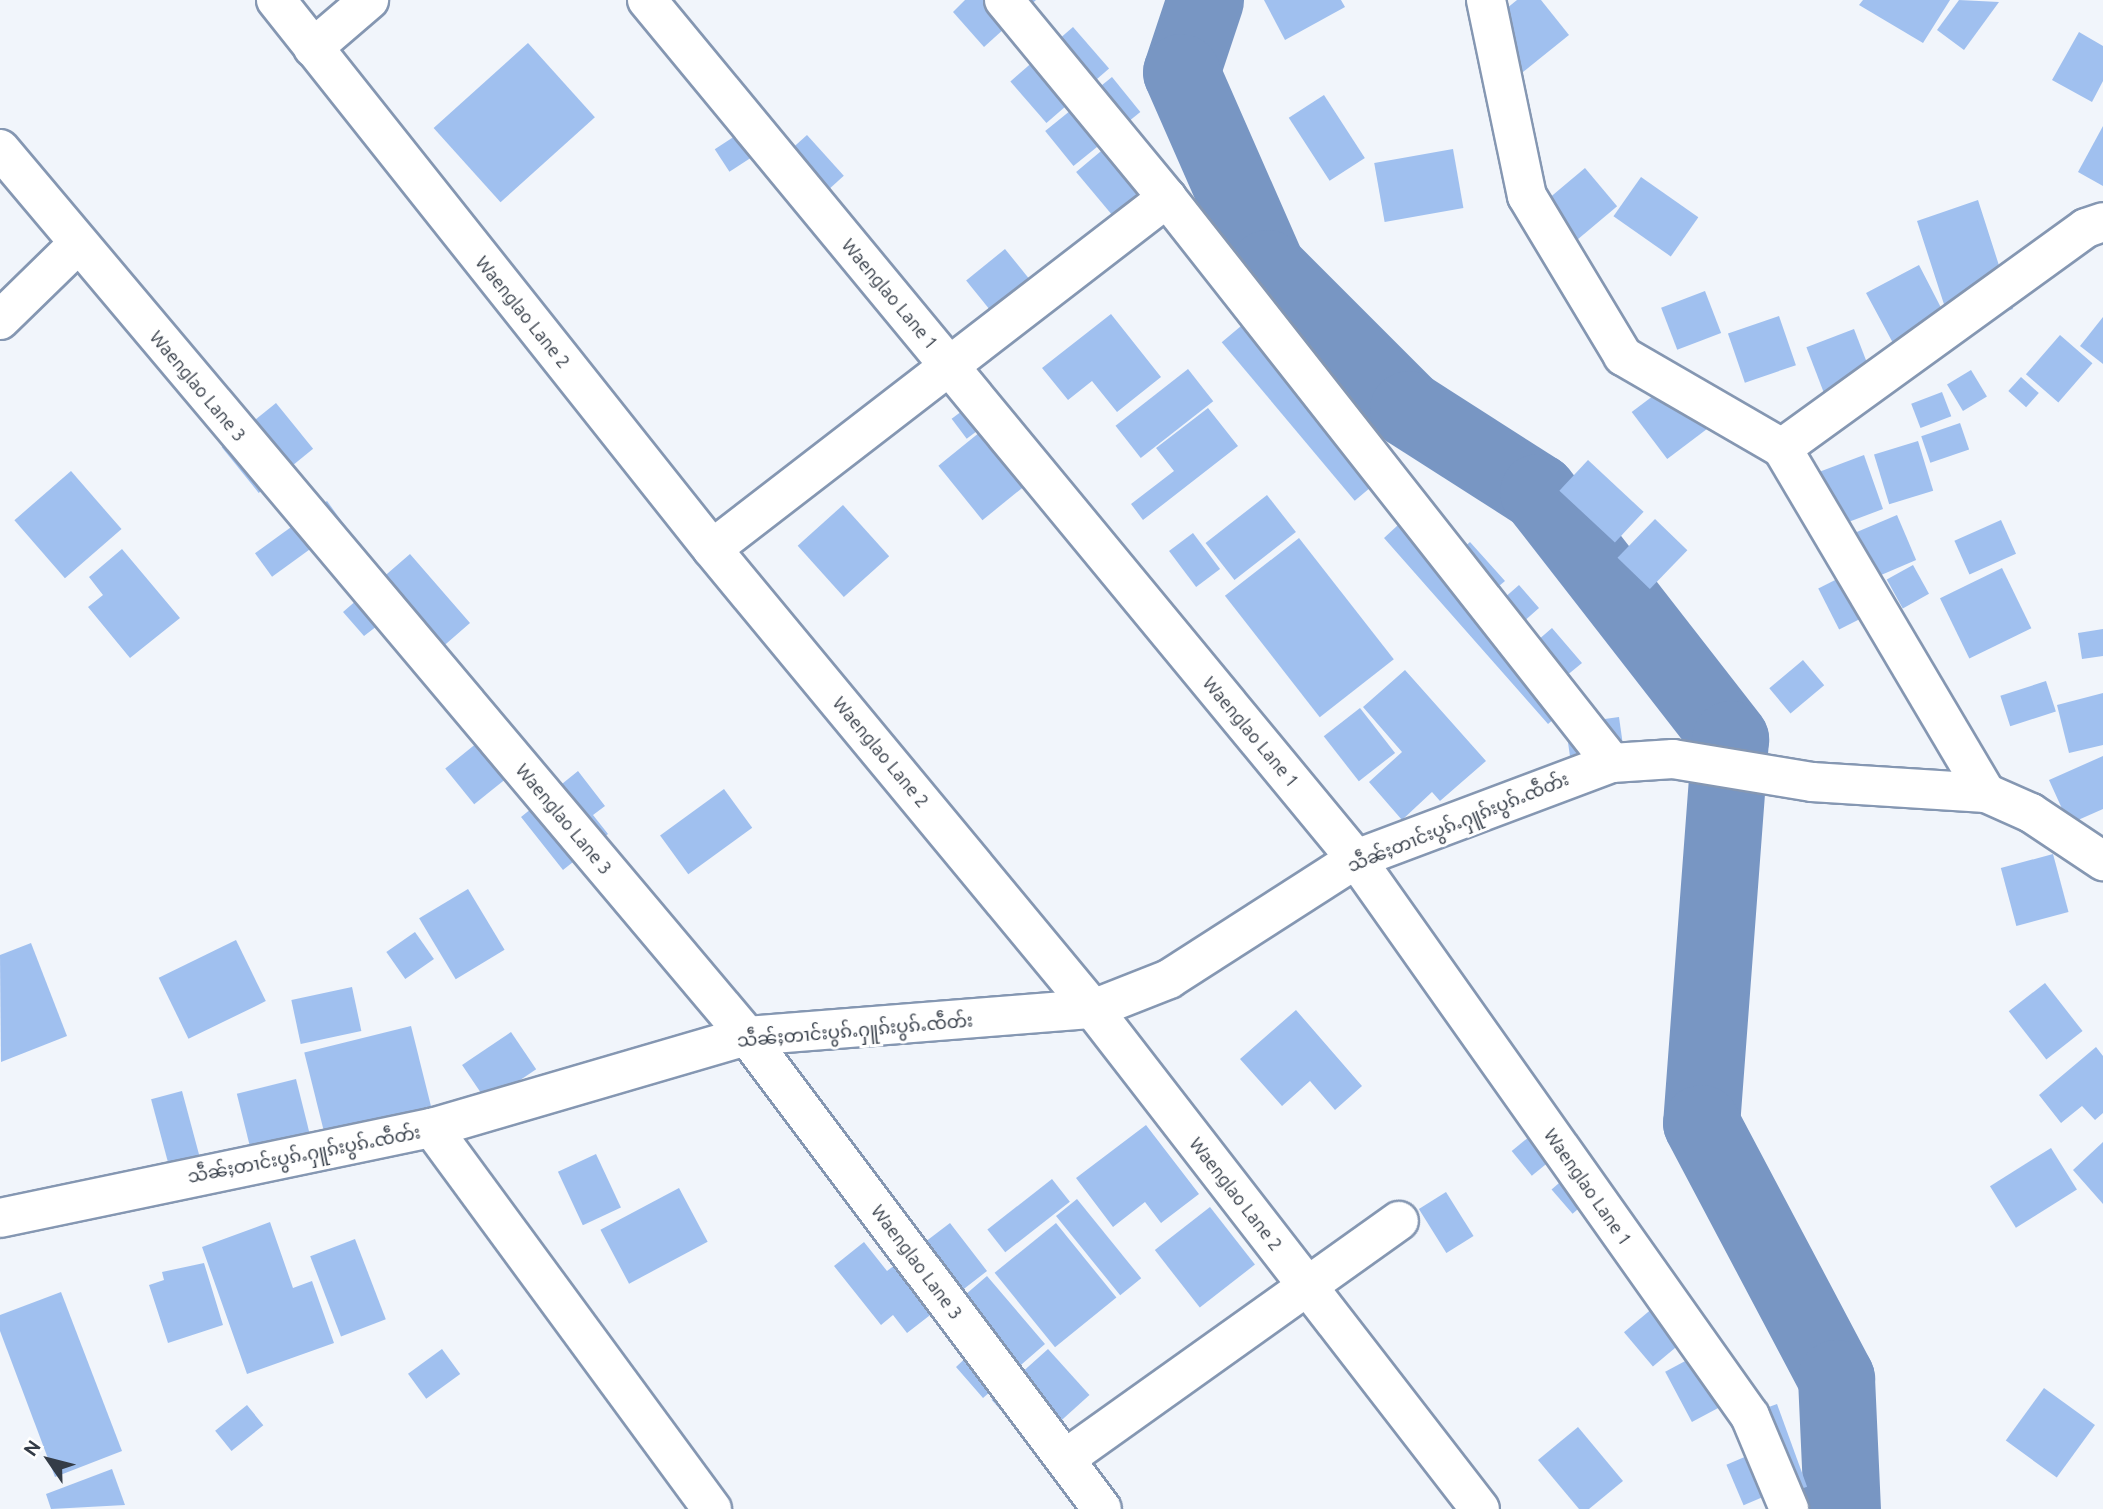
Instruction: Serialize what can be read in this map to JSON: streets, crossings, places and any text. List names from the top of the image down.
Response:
{
  "streets": {
    "street": [
      "Waenglao Lane 1",
      "Waenglao Lane 2",
      "Waenglao Lane 3",
      "သဵၼ်ႈတၢင်းပွၵ်ႉႁူၵ်းပွၵ်ႉၸဵတ်း"
    ]
  },
  "crossings": [
    ["Waenglao Lane 1", "သဵၼ်ႈတၢင်းပွၵ်ႉႁူၵ်းပွၵ်ႉၸဵတ်း"],
    ["Waenglao Lane 2", "သဵၼ်ႈတၢင်းပွၵ်ႉႁူၵ်းပွၵ်ႉၸဵတ်း"],
    ["Waenglao Lane 3", "သဵၼ်ႈတၢင်းပွၵ်ႉႁူၵ်းပွၵ်ႉၸဵတ်း"]
  ],
  "north": "top left"
}
